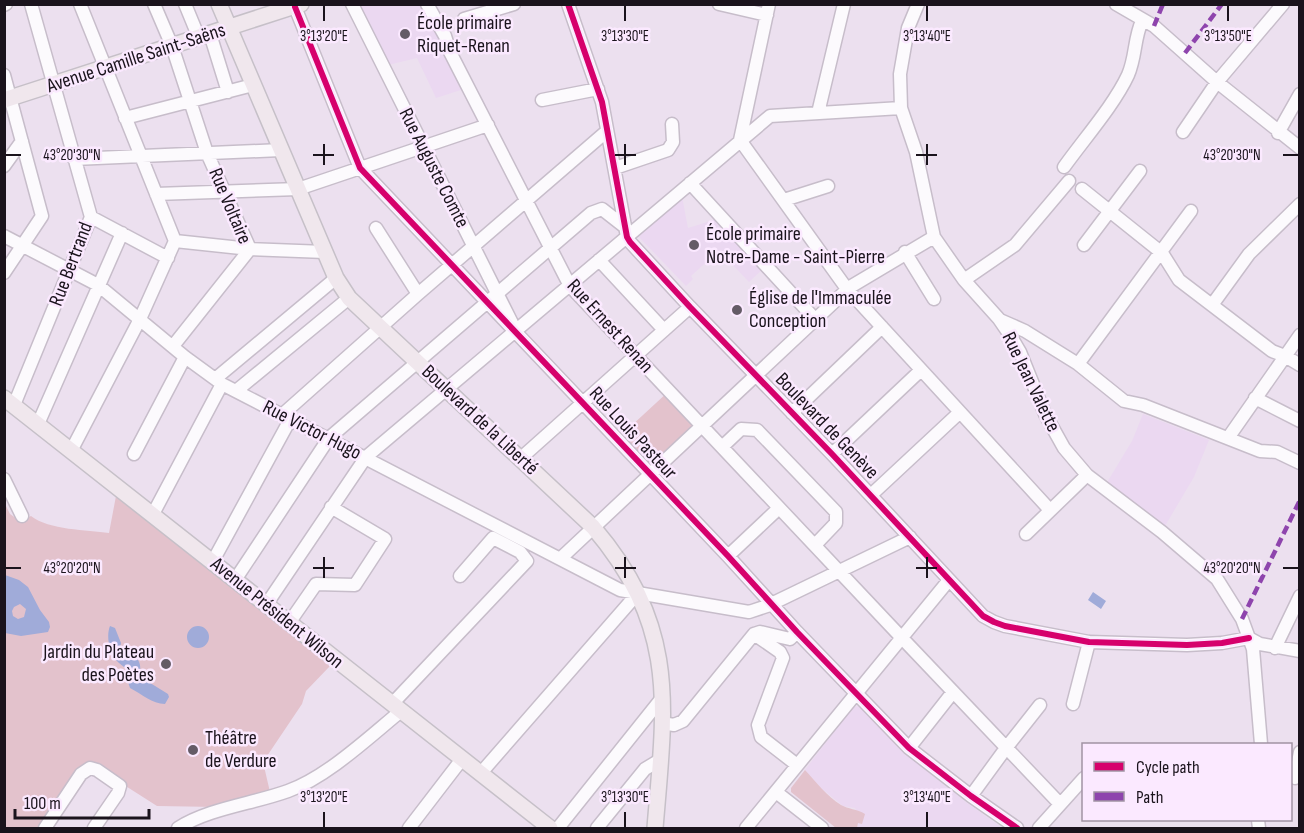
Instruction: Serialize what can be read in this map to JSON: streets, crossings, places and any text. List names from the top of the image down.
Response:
{
  "streets": {
    "main road": ["Avenue Camille Saint-Saëns", "Boulevard de la Liberté", "Avenue Président Wilson"],
    "street": [
      "Rue Auguste Comte",
      "Rue Voltaire",
      "Rue Bertrand",
      "Rue Ernest Renan",
      "Rue Jean Valette",
      "Boulevard de Genève",
      "Rue Victor Hugo",
      "Rue Louis Pasteur"
    ]
  },
  "crossings": [
    ["Avenue Camille Saint-Saëns", "Rue Voltaire"],
    ["Avenue Camille Saint-Saëns", "Rue Bertrand"],
    ["Avenue Camille Saint-Saëns", "Boulevard de la Liberté"],
    ["Avenue Camille Saint-Saëns", "Rue Louis Pasteur"],
    ["Rue Auguste Comte", "Rue Louis Pasteur"],
    ["Rue Voltaire", "Rue Victor Hugo"],
    ["Rue Bertrand", "Rue Victor Hugo"],
    ["Rue Bertrand", "Avenue Président Wilson"],
    ["Rue Ernest Renan", "Rue Victor Hugo"],
    ["Rue Jean Valette", "Boulevard de Genève"],
    ["Boulevard de la Liberté", "Rue Victor Hugo"],
    ["Boulevard de Genève", "Rue Victor Hugo"],
    ["Rue Victor Hugo", "Rue Louis Pasteur"]
  ],
  "places": [
    "École primaire Riquet-Renan",
    "École primaire Notre-Dame - Saint-Pierre",
    "Église de l'Immaculée Conception",
    "Jardin du Plateau des Poètes",
    "Théâtre de Verdure"
  ],
  "legend": ["Cycle path", "Path"],
  "scale_bar": "100 m",
  "coordinates": [
    "3°13'20\"E",
    "3°13'30\"E",
    "3°13'40\"E",
    "3°13'50\"E",
    "43°20'30\"N",
    "43°20'20\"N"
  ]
}
